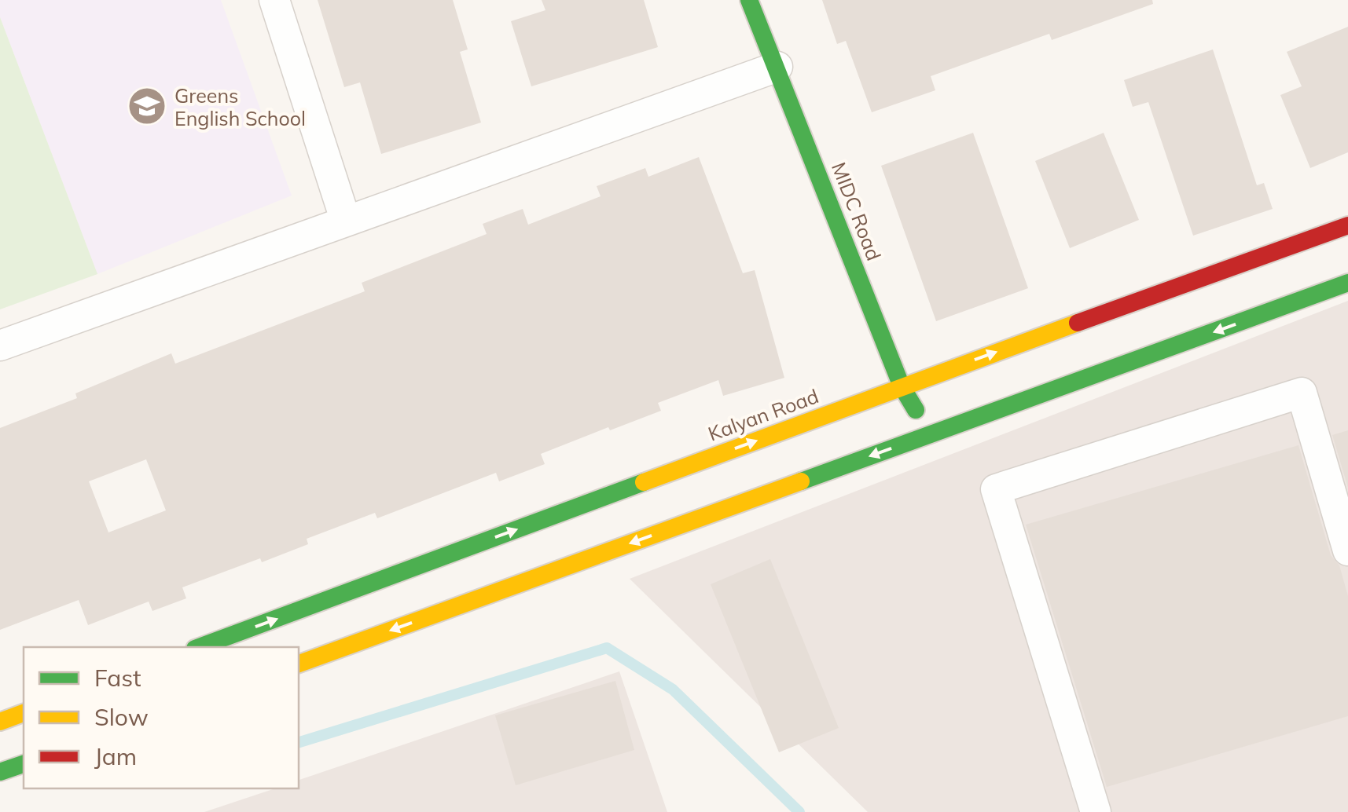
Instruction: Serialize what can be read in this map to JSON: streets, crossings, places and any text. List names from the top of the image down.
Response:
{
  "streets": {
    "main road": ["MIDC Road", "Kalyan Road"]
  },
  "crossings": [
    ["MIDC Road", "Kalyan Road"]
  ],
  "places": {
    "school or university": ["Greens English School"]
  },
  "legend": ["Fast", "Slow", "Jam"]
}
